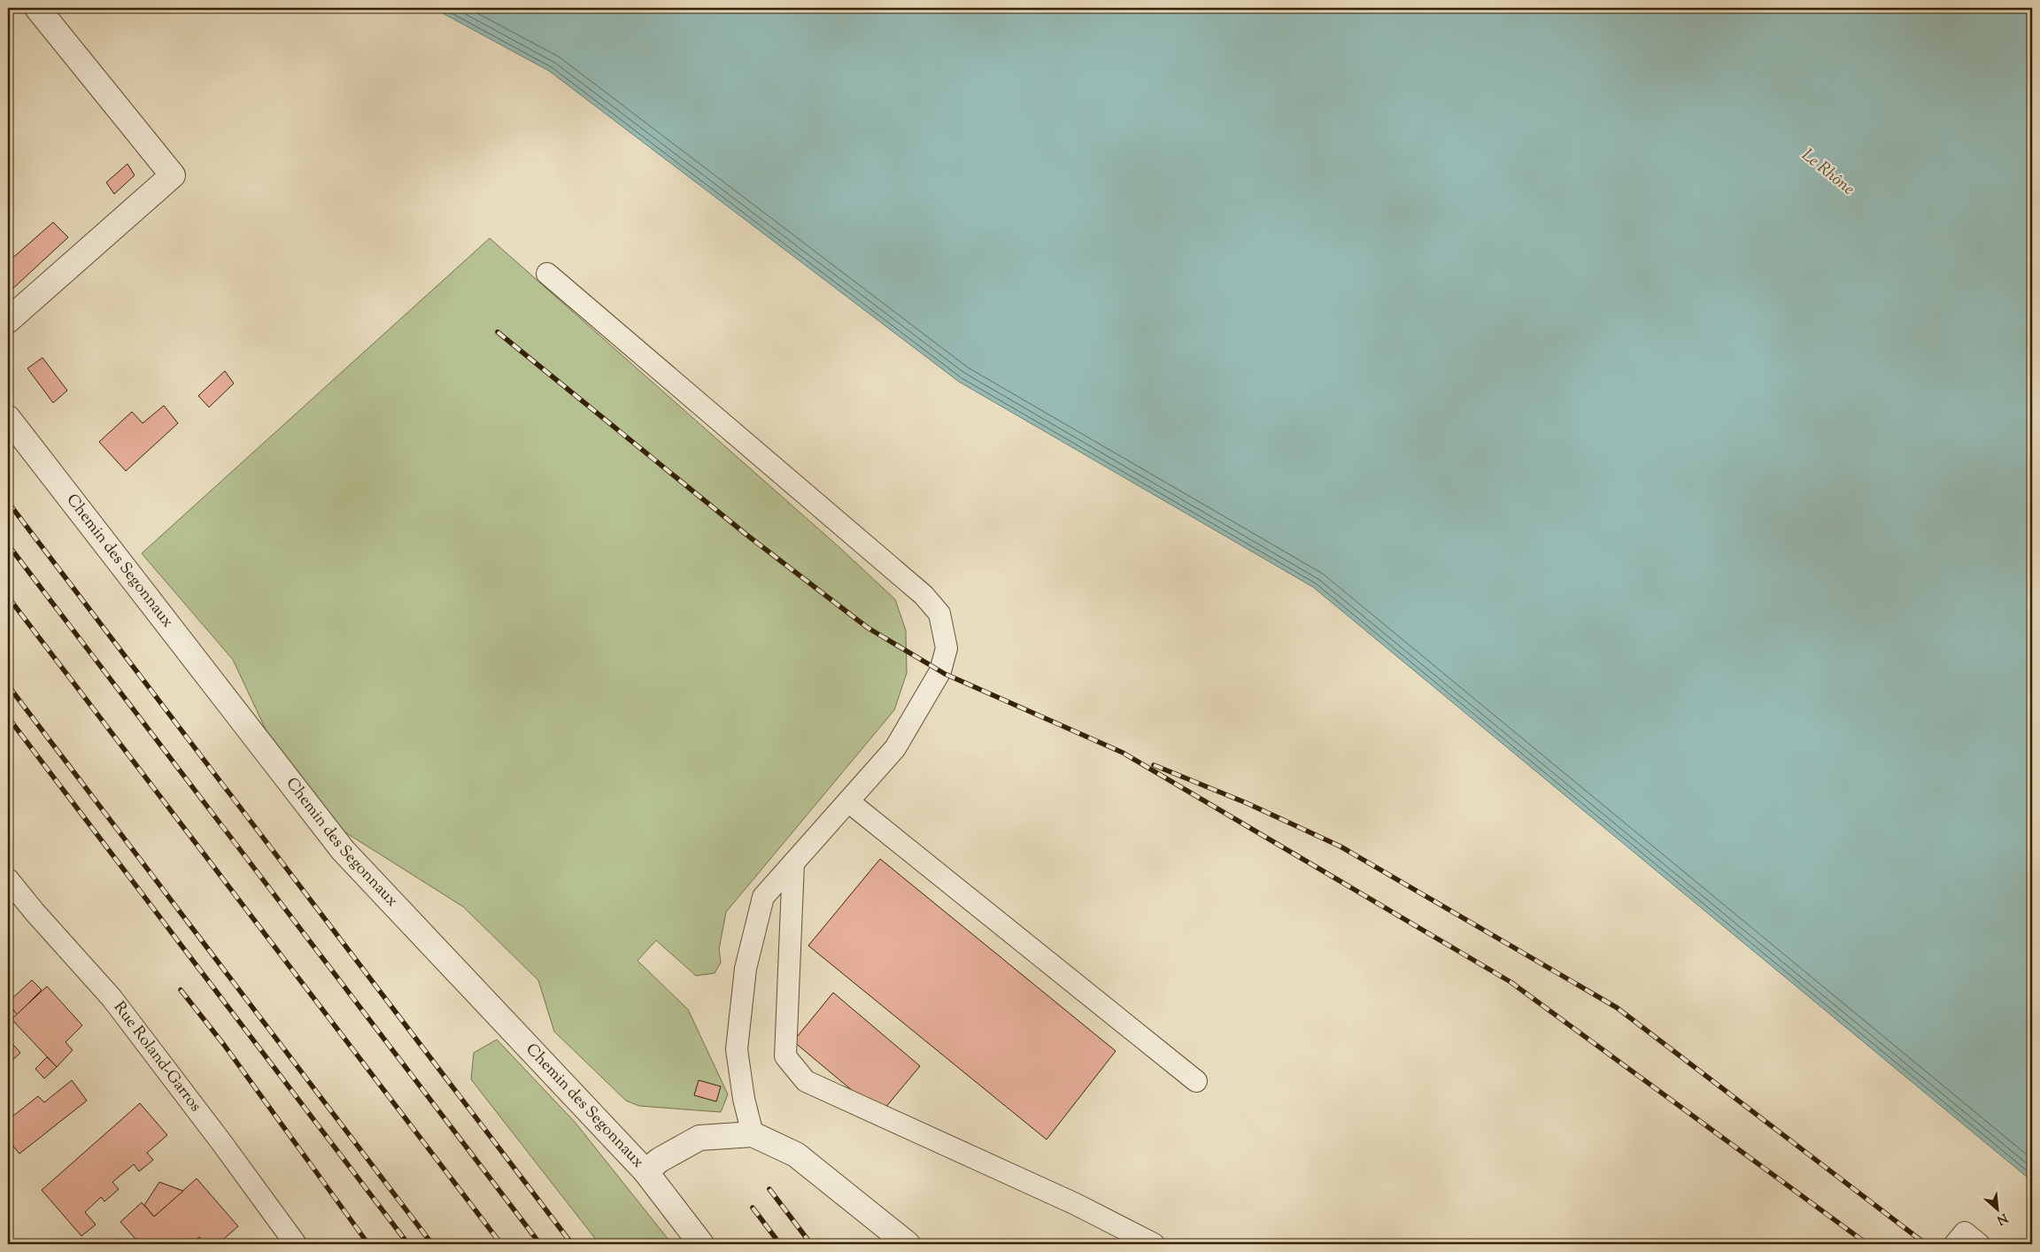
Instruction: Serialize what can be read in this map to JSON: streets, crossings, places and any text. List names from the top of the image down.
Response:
{
  "streets": {
    "street": ["Chemin des Segonnaux"],
    "lane": ["Rue Roland-Garros"]
  },
  "water": ["Le Rhône"],
  "north": "bottom right"
}
